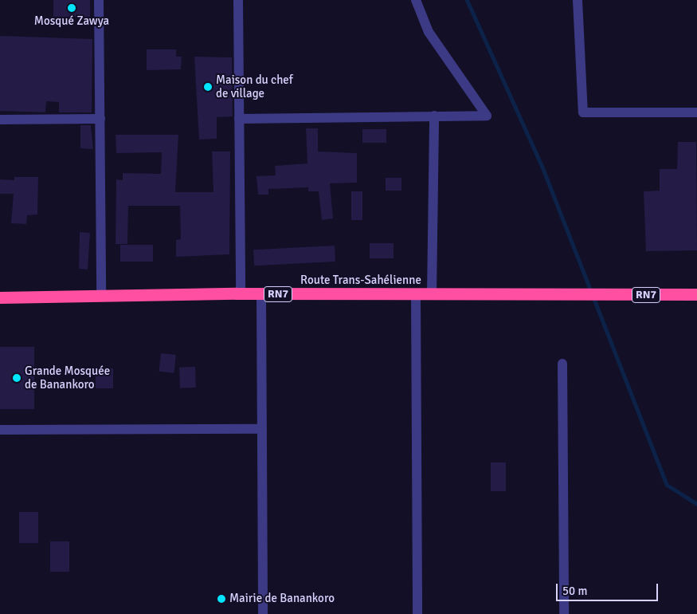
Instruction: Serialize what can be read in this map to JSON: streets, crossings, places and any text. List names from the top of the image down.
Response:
{
  "streets": {
    "highway": ["Route Trans-Sahélienne", "RN7"]
  },
  "places": [
    "Mosqué Zawya",
    "Maison du chef de village",
    "Grande Mosquée de Banankoro",
    "Mairie de Banankoro"
  ],
  "scale_bar": "50 m"
}
